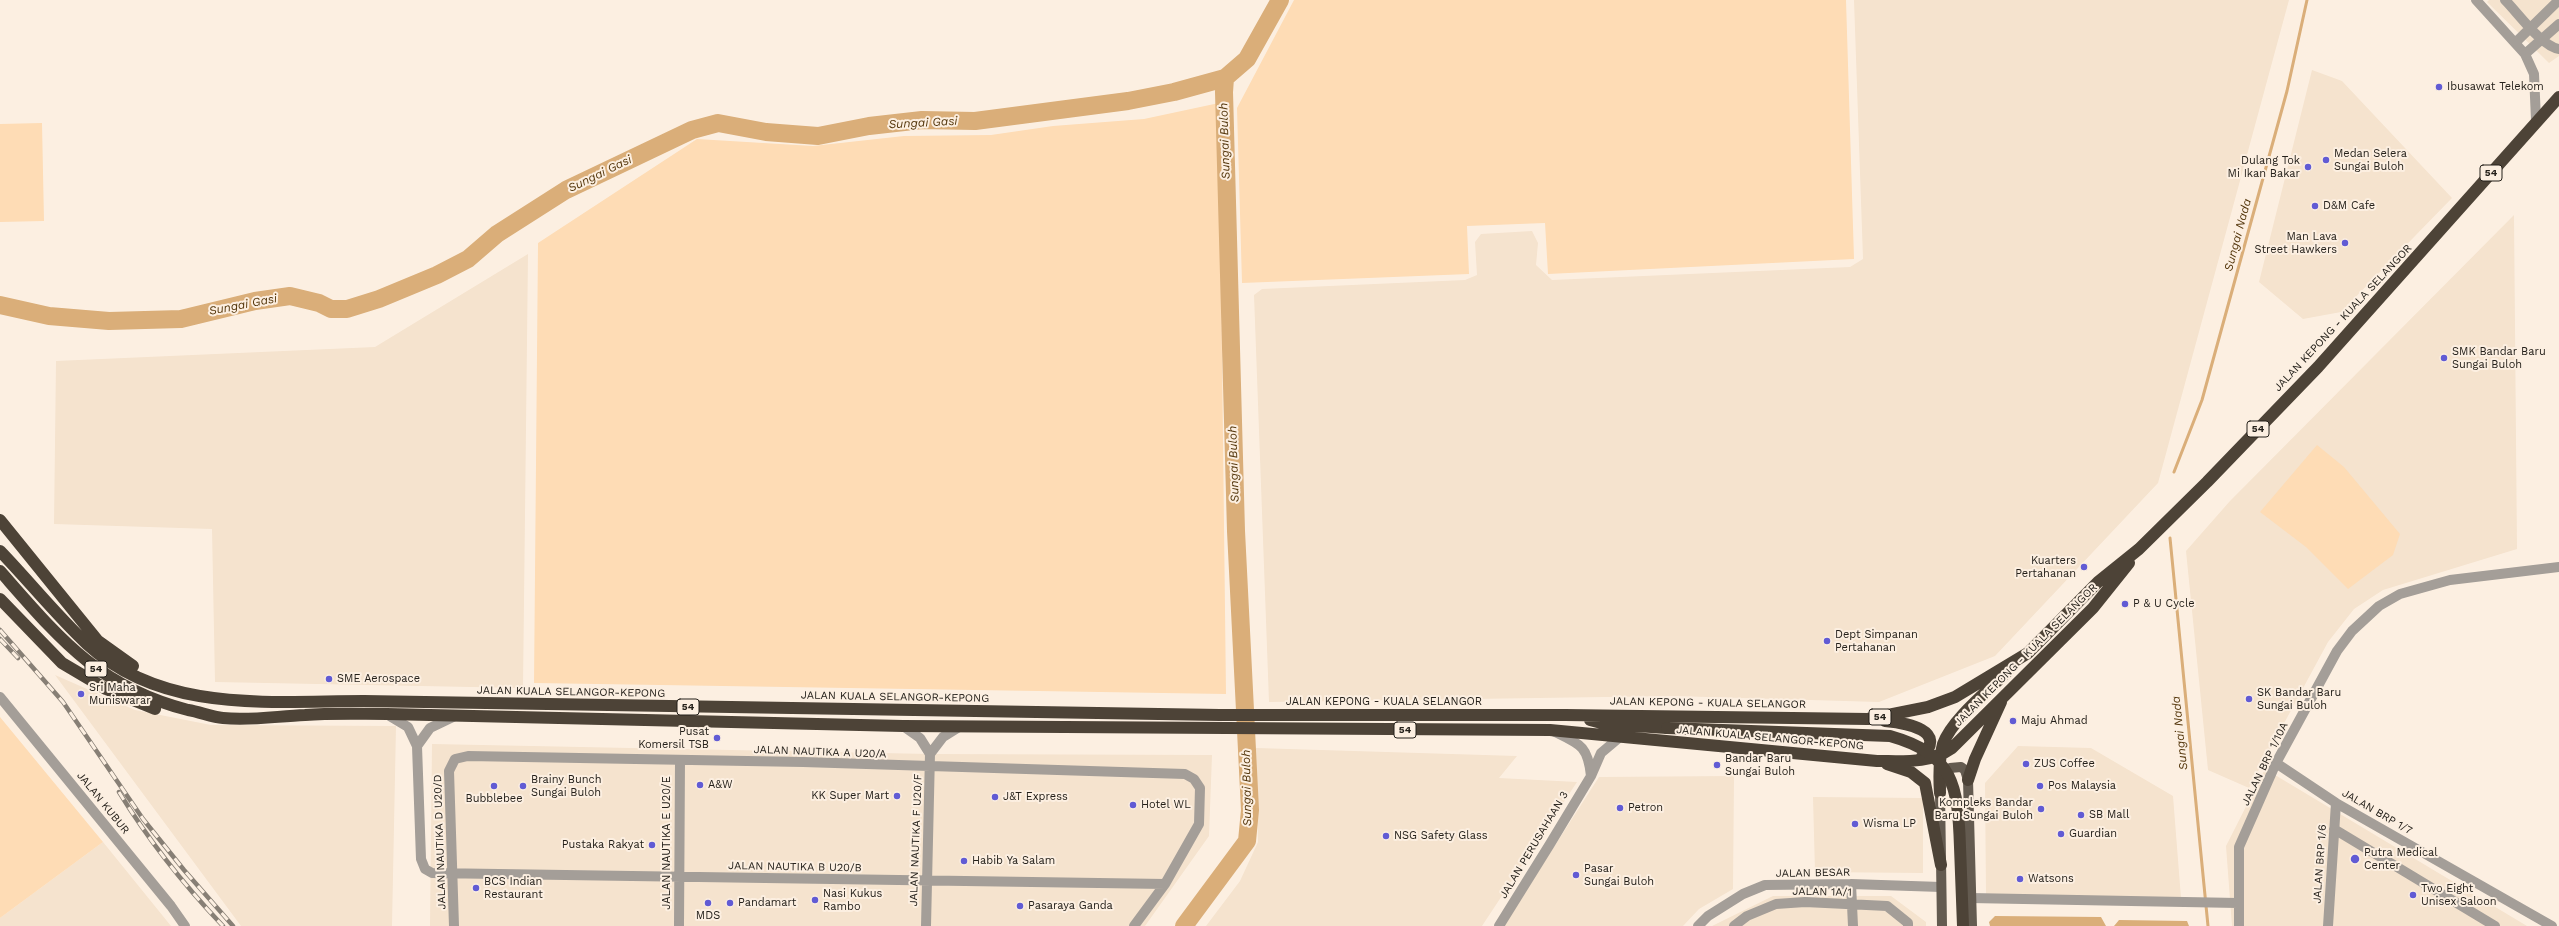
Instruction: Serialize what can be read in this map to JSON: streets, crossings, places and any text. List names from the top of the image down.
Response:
{
  "streets": {
    "highway": ["54", "JALAN KEPONG - KUALA SELANGOR", "JALAN KUALA SELANGOR-KEPONG"],
    "street": [
      "JALAN NAUTIKA A U20/A",
      "JALAN BRP 1/10A",
      "JALAN KUBUR",
      "JALAN BRP 1/7",
      "JALAN NAUTIKA F U20/F",
      "JALAN NAUTIKA D U20/D",
      "JALAN NAUTIKA E U20/E",
      "JALAN PERUSAHAAN 3",
      "JALAN BRP 1/6",
      "JALAN NAUTIKA B U20/B",
      "JALAN BESAR",
      "JALAN 1A/1"
    ]
  },
  "crossings": [
    ["54", "JALAN KUALA SELANGOR-KEPONG"],
    ["54", "JALAN PERUSAHAAN 3"],
    ["JALAN KEPONG - KUALA SELANGOR", "JALAN KUALA SELANGOR-KEPONG"],
    ["JALAN KUALA SELANGOR-KEPONG", "JALAN PERUSAHAAN 3"],
    ["JALAN NAUTIKA A U20/A", "JALAN NAUTIKA F U20/F"],
    ["JALAN NAUTIKA A U20/A", "JALAN NAUTIKA D U20/D"],
    ["JALAN NAUTIKA A U20/A", "JALAN NAUTIKA E U20/E"],
    ["JALAN NAUTIKA A U20/A", "JALAN NAUTIKA B U20/B"],
    ["JALAN BRP 1/10A", "JALAN BRP 1/7"],
    ["JALAN BRP 1/7", "JALAN BRP 1/6"],
    ["JALAN NAUTIKA F U20/F", "JALAN NAUTIKA B U20/B"],
    ["JALAN NAUTIKA D U20/D", "JALAN NAUTIKA B U20/B"],
    ["JALAN NAUTIKA E U20/E", "JALAN NAUTIKA B U20/B"]
  ],
  "water": ["Sungai Gasi", "Sungai Buloh", "Sungai Nada"],
  "places": [
    "Ibusawat Telekom",
    "Medan Selera Sungai Buloh",
    "Dulang Tok Mi Ikan Bakar",
    "D&M Cafe",
    "Man Lava Street Hawkers",
    "SMK Bandar Baru Sungai Buloh",
    "Kuarters Pertahanan",
    "P & U Cycle",
    "Dept Simpanan Pertahanan",
    "SME Aerospace",
    "Sri Maha Muniswarar",
    "SK Bandar Baru Sungai Buloh",
    "Maju Ahmad",
    "Pusat Komersil TSB",
    "ZUS Coffee",
    "Bandar Baru Sungai Buloh",
    "A&W",
    "Bubblebee",
    "Brainy Bunch Sungai Buloh",
    "Pos Malaysia",
    "KK Super Mart",
    "J&T Express",
    "Hotel WL",
    "Petron",
    "Kompleks Bandar Baru Sungai Buloh",
    "SB Mall",
    "Wisma LP",
    "Guardian",
    "NSG Safety Glass",
    "Pustaka Rakyat",
    "Putra Medical Center",
    "Habib Ya Salam",
    "Pasar Sungai Buloh",
    "Watsons",
    "BCS Indian Restaurant",
    "Two Eight Unisex Saloon",
    "Nasi Kukus Rambo",
    "MDS",
    "Pandamart",
    "Pasaraya Ganda"
  ]
}
